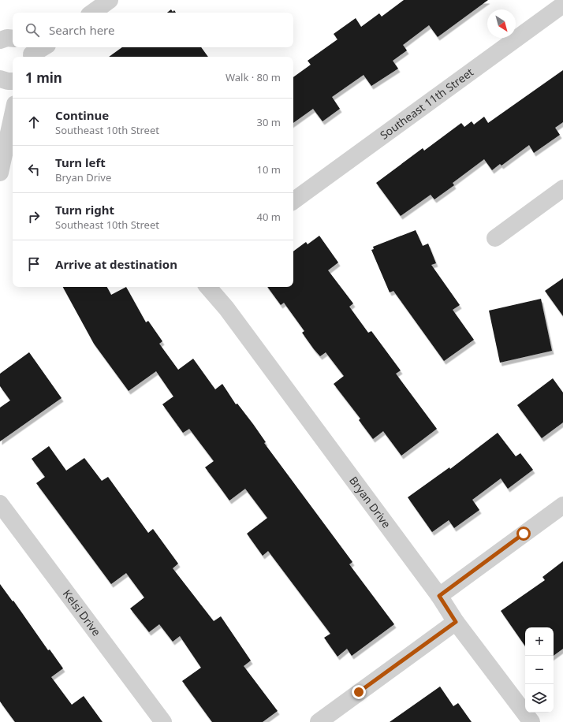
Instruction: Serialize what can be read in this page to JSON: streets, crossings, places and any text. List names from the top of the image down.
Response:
{
  "streets": {
    "street": ["Southeast 11th Street", "Bryan Drive", "Kelsi Drive"]
  },
  "north": "bottom right",
  "page": {
    "search": "Search here",
    "heading": ["1 min", "Walk · 80 m"],
    "list": [
      ["Continue", "Southeast 10th Street", "30 m"],
      ["Turn left", "Bryan Drive", "10 m"],
      ["Turn right", "Southeast 10th Street", "40 m"],
      "Arrive at destination"
    ],
    "map_buttons": ["+", "−"]
  }
}
